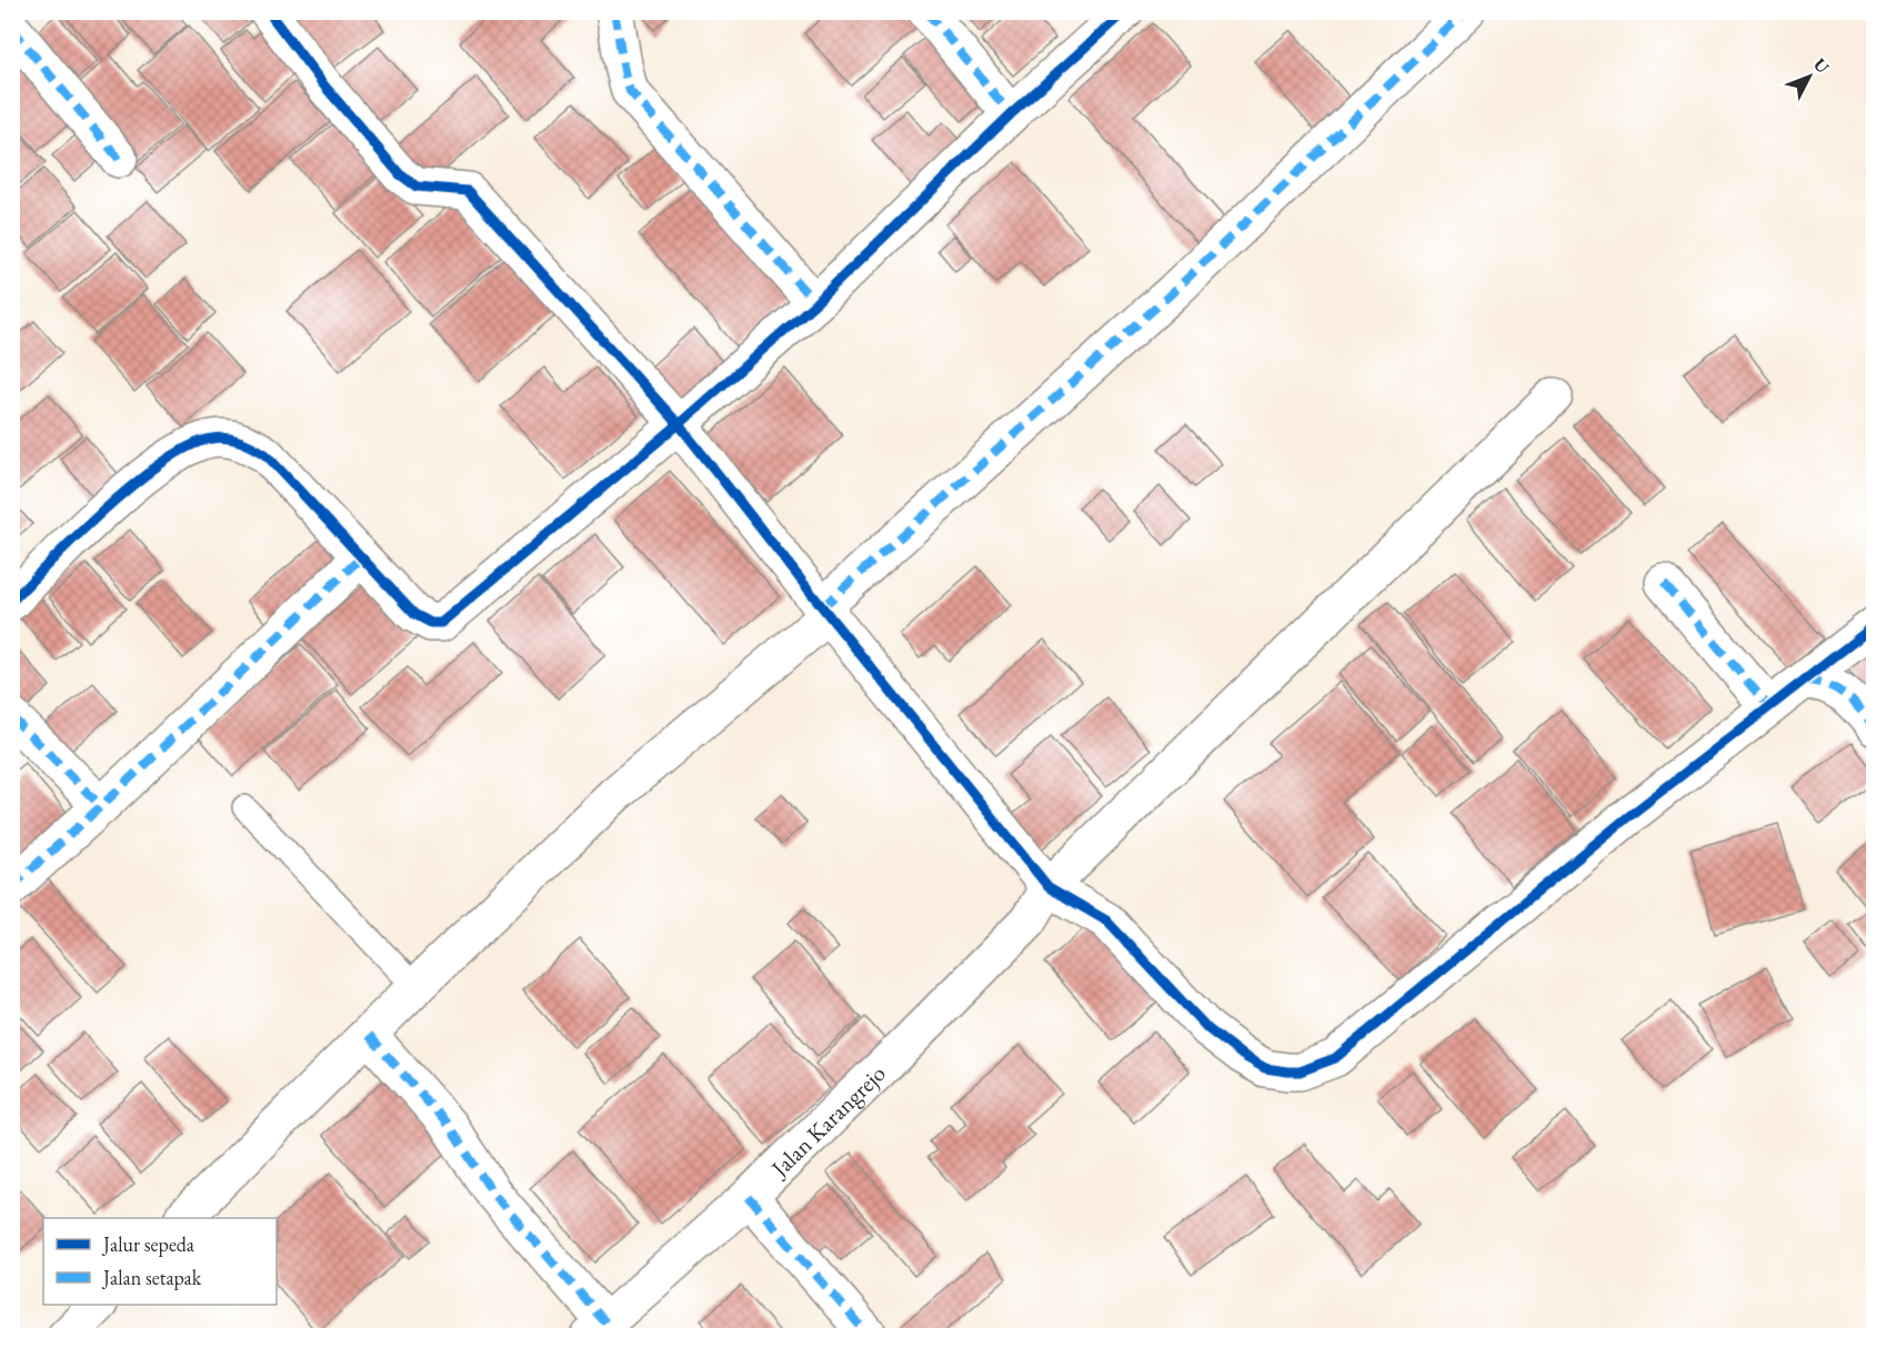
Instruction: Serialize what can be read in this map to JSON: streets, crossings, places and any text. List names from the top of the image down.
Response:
{
  "streets": {
    "street": ["Jalan Karangrejo"]
  },
  "legend": ["Jalur sepeda", "Jalan setapak"],
  "north": "top right"
}
